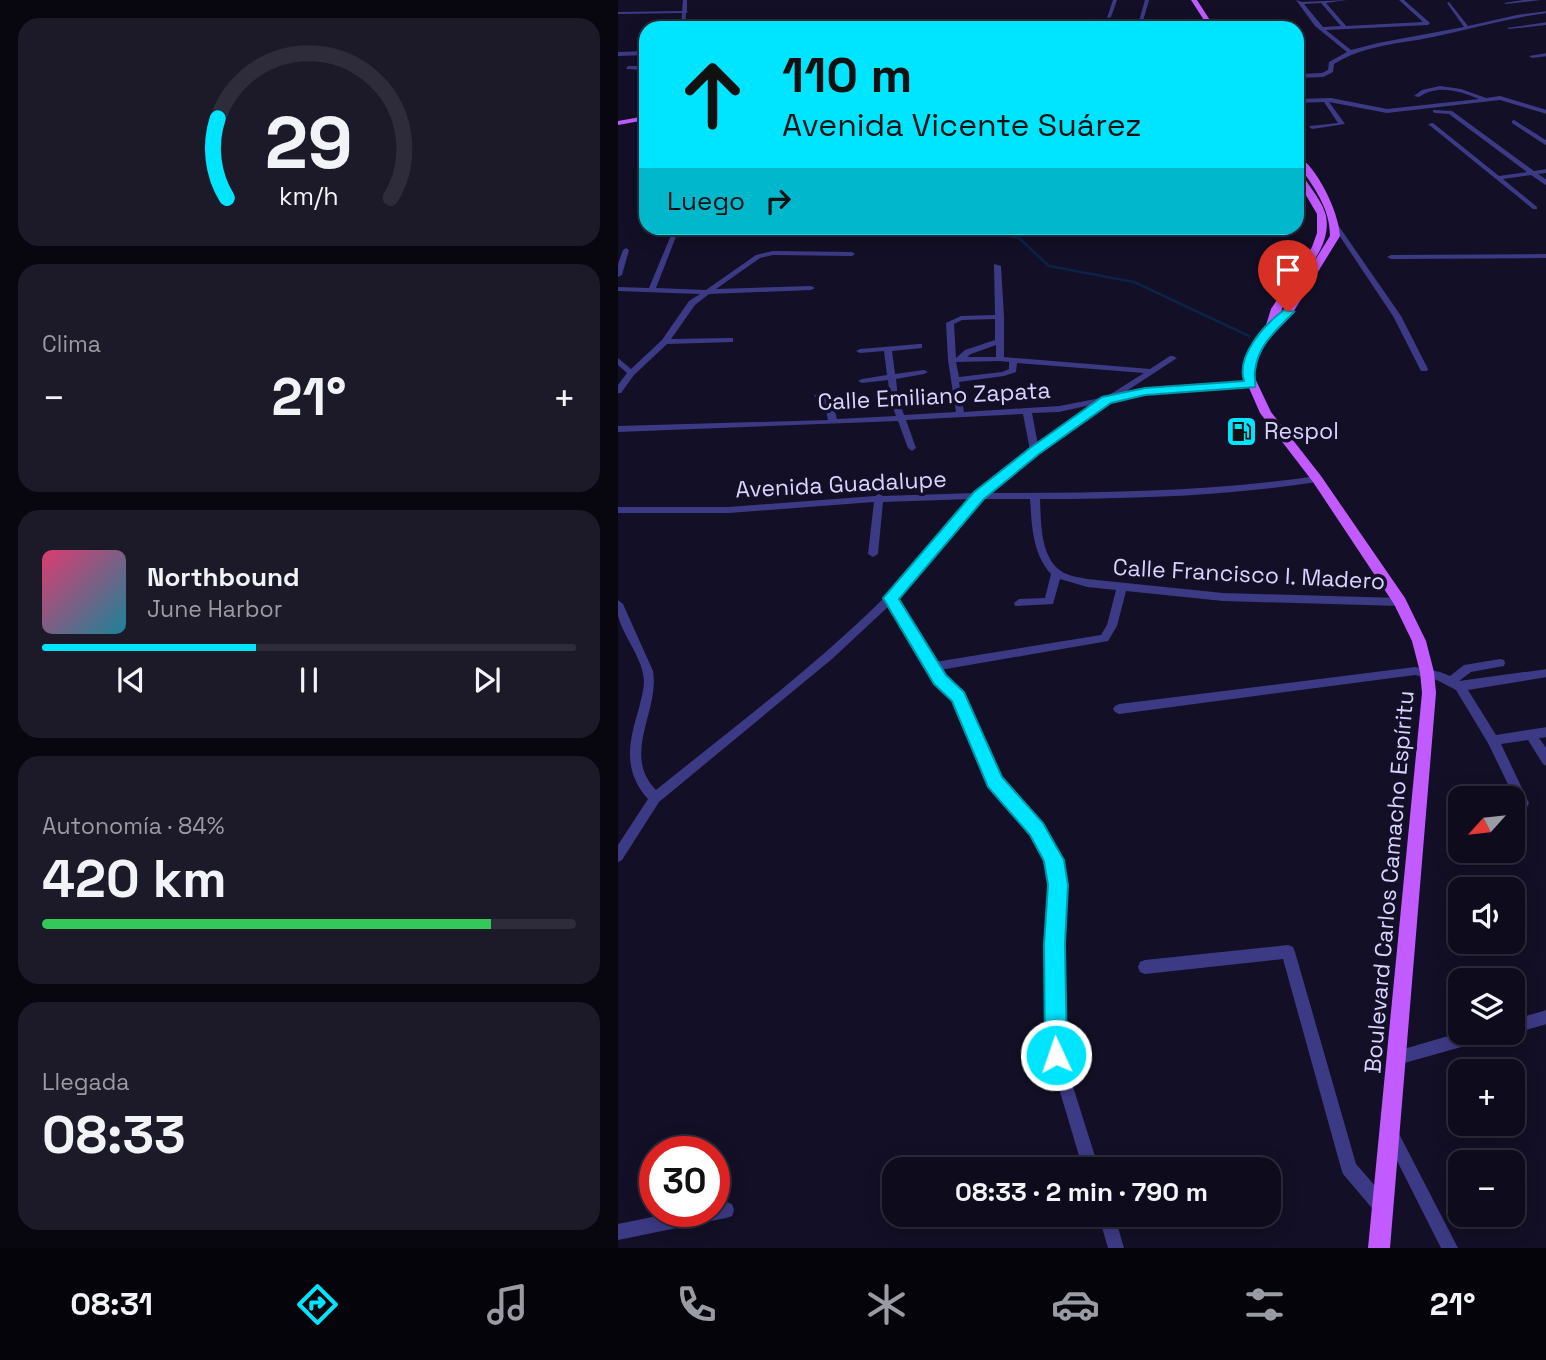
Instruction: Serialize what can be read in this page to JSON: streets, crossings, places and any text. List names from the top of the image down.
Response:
{
  "streets": {
    "main road": ["Boulevard Carlos Camacho Espíritu"],
    "street": ["Calle Emiliano Zapata", "Avenida Guadalupe", "Calle Francisco I. Madero"]
  },
  "crossings": [
    ["Calle Emiliano Zapata", "Boulevard Carlos Camacho Espíritu"],
    ["Avenida Guadalupe", "Boulevard Carlos Camacho Espíritu"],
    ["Calle Francisco I. Madero", "Boulevard Carlos Camacho Espíritu"]
  ],
  "places": {
    "fuel station": ["Respol"]
  },
  "north": "bottom left",
  "page": {
    "turn": ["110 m", "Avenida Vicente Suárez"],
    "then": "Luego",
    "tile": [
      "Clima",
      ["Autonomía · 84%", "420 km"],
      ["Llegada", "08:33"]
    ],
    "heat": ["−", "21°", "+"],
    "song": ["Northbound", "June Harbor"],
    "map_buttons": ["+", "−"],
    "limit": "30",
    "trip": "08:33 · 2 min · 790 m",
    "tabs": ["08:31", "21°"],
    "gauge": ["29", "km/h"]
  }
}
